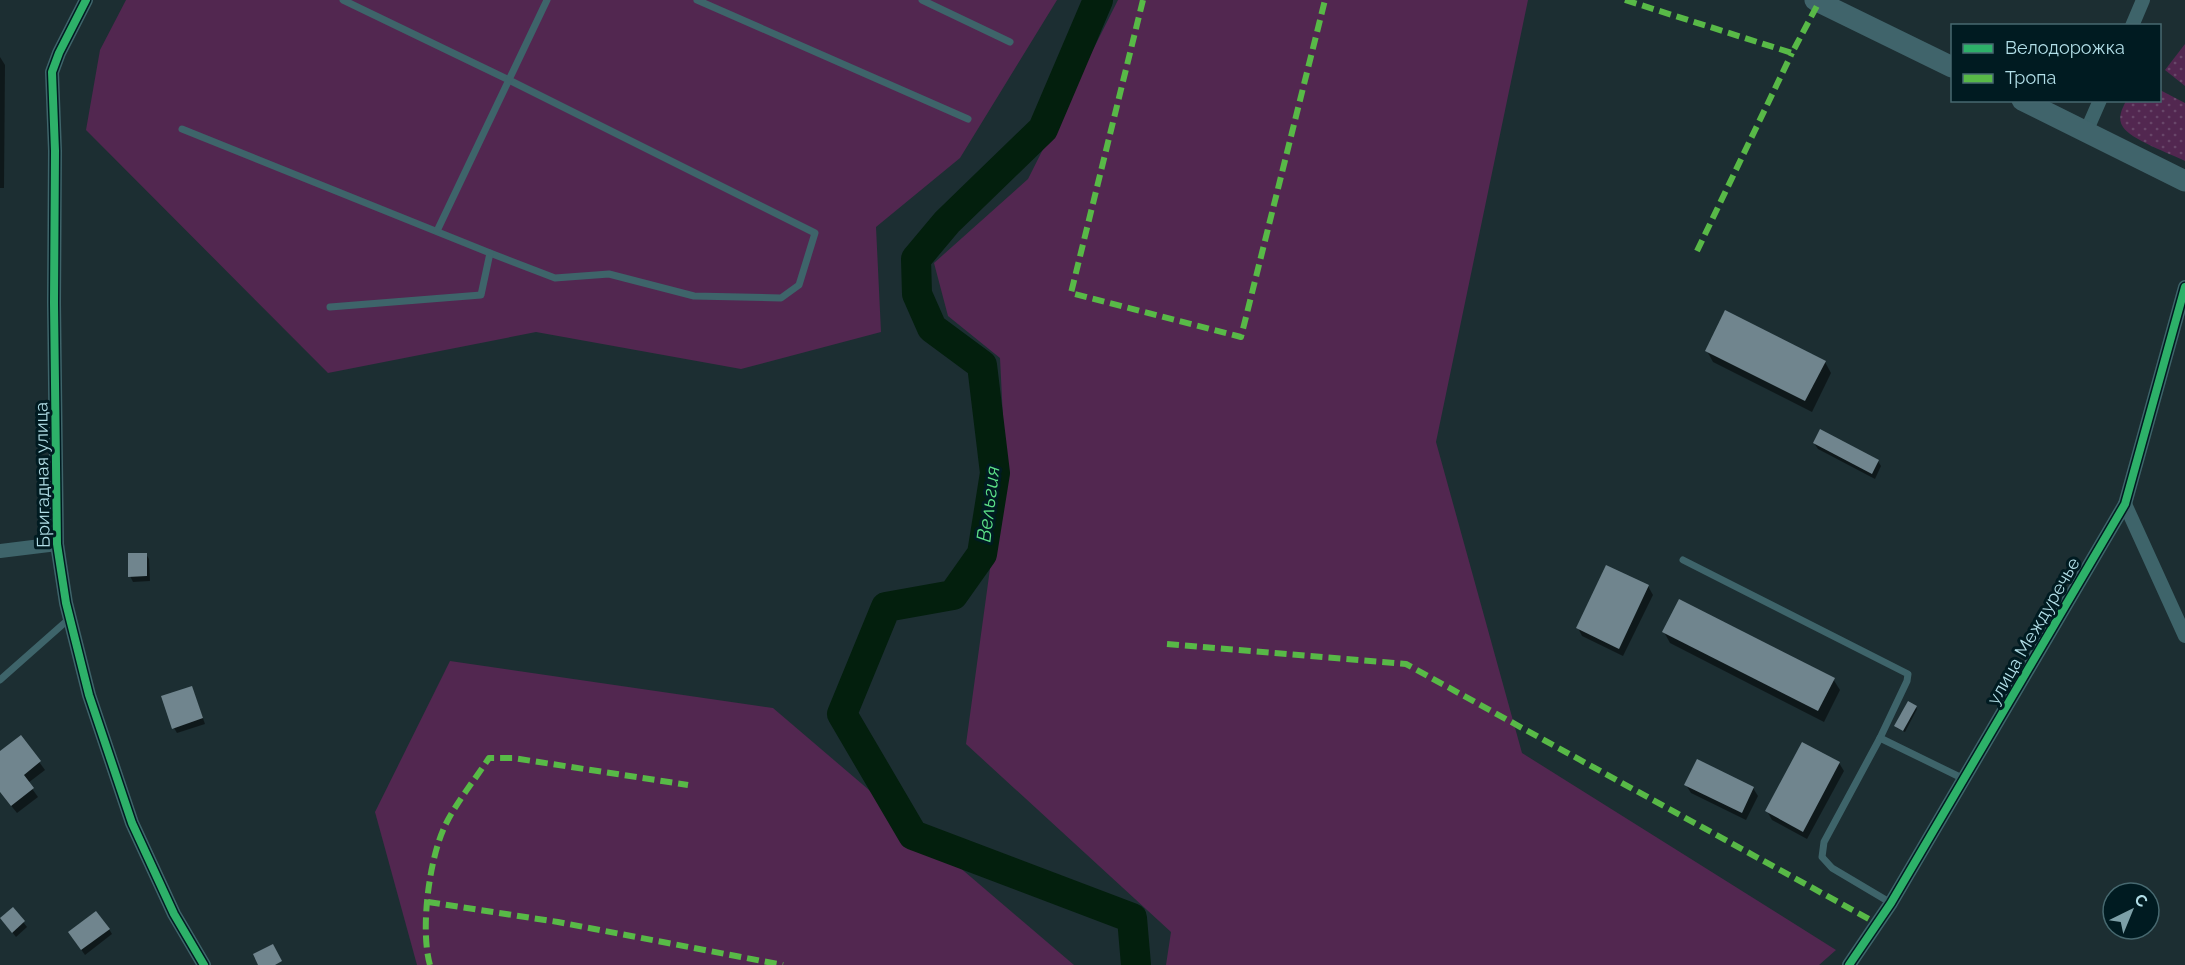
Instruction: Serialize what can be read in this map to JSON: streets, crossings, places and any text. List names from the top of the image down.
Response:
{
  "streets": {
    "street": ["Бригадная улица", "улица Междуречье"]
  },
  "water": ["Вельгия"],
  "legend": ["Велодорожка", "Тропа"],
  "north": "top right"
}
